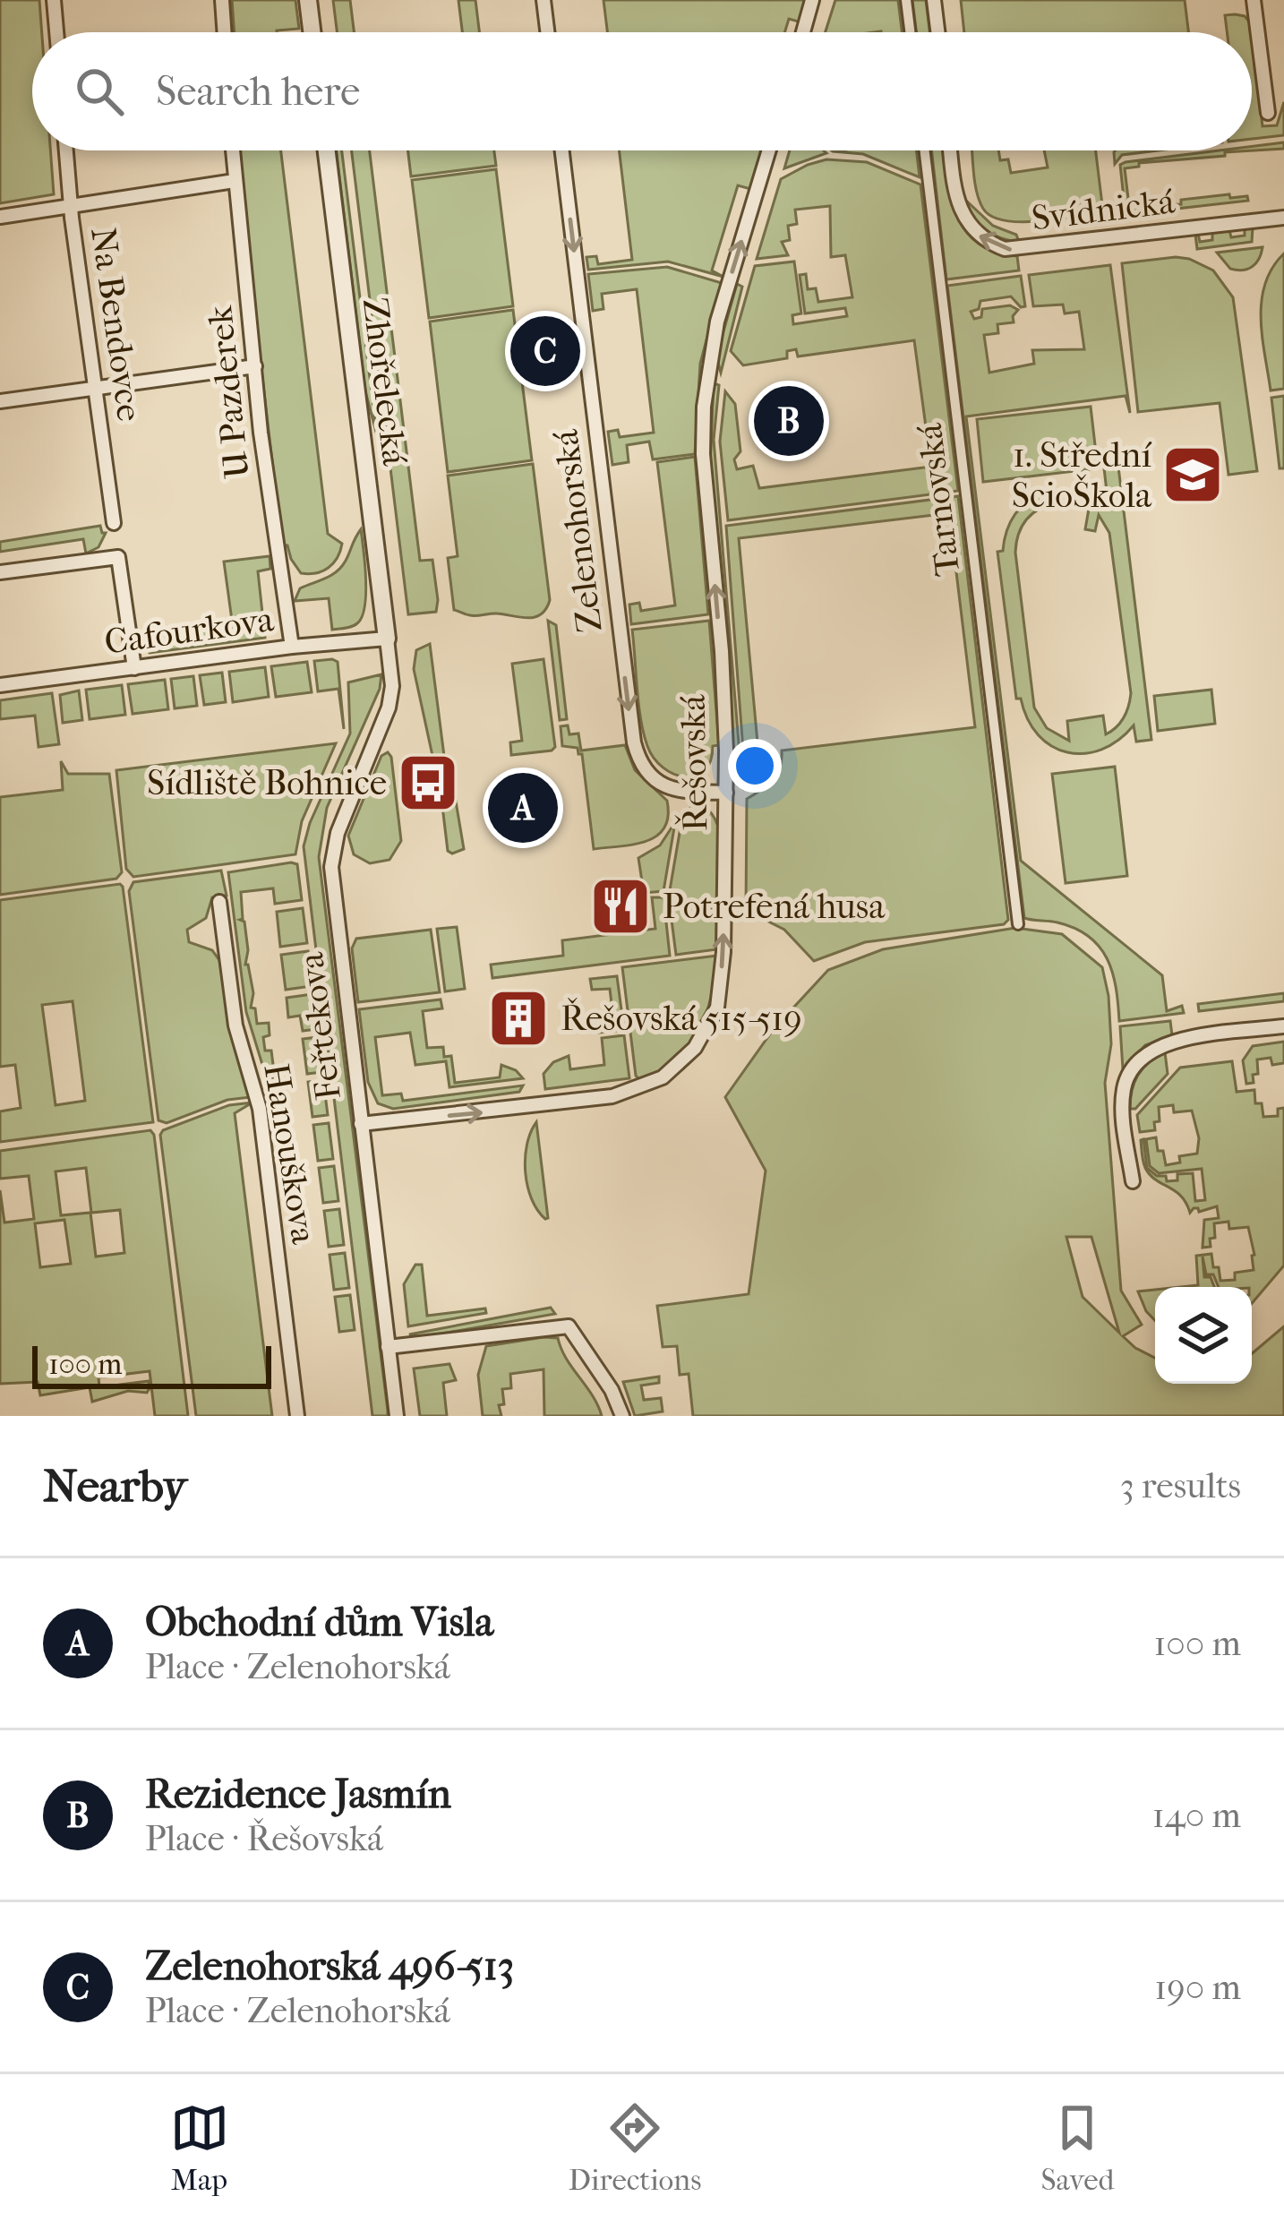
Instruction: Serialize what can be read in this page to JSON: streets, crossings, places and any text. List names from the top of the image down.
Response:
{
  "streets": {
    "street": [
      "Svídnická",
      "Na Bendovce",
      "Zhořelecká",
      "U Pazderek",
      "Tarnovská",
      "Zelenohorská",
      "Cafourkova",
      "Řešovská",
      "Feřtekova",
      "Hanouškova"
    ]
  },
  "crossings": [
    ["Zhořelecká", "Cafourkova"],
    ["Zhořelecká", "Feřtekova"],
    ["U Pazderek", "Cafourkova"],
    ["Zelenohorská", "Řešovská"],
    ["Cafourkova", "Feřtekova"],
    ["Řešovská", "Feřtekova"]
  ],
  "one_way": ["Svídnická", "Zelenohorská", "Řešovská"],
  "places": {
    "school or university": ["1. Střední ScioŠkola"],
    "bus stop": ["Sídliště Bohnice"],
    "restaurant": ["Potrefená husa"],
    "building": ["Řešovská 515-519"]
  },
  "scale_bar": "100 m",
  "page": {
    "search": "Search here",
    "pins": ["C", "B", "A"],
    "scale": "100 m",
    "heading": ["Nearby", "3 results"],
    "list": [
      {
        "mark": "A",
        "name": "Obchodní dům Visla",
        "note": "Place · Zelenohorská",
        "value": "100 m"
      },
      {
        "mark": "B",
        "name": "Rezidence Jasmín",
        "note": "Place · Řešovská",
        "value": "140 m"
      },
      {
        "mark": "C",
        "name": "Zelenohorská 496-513",
        "note": "Place · Zelenohorská",
        "value": "190 m"
      }
    ],
    "nav": ["Map", "Directions", "Saved"]
  }
}
